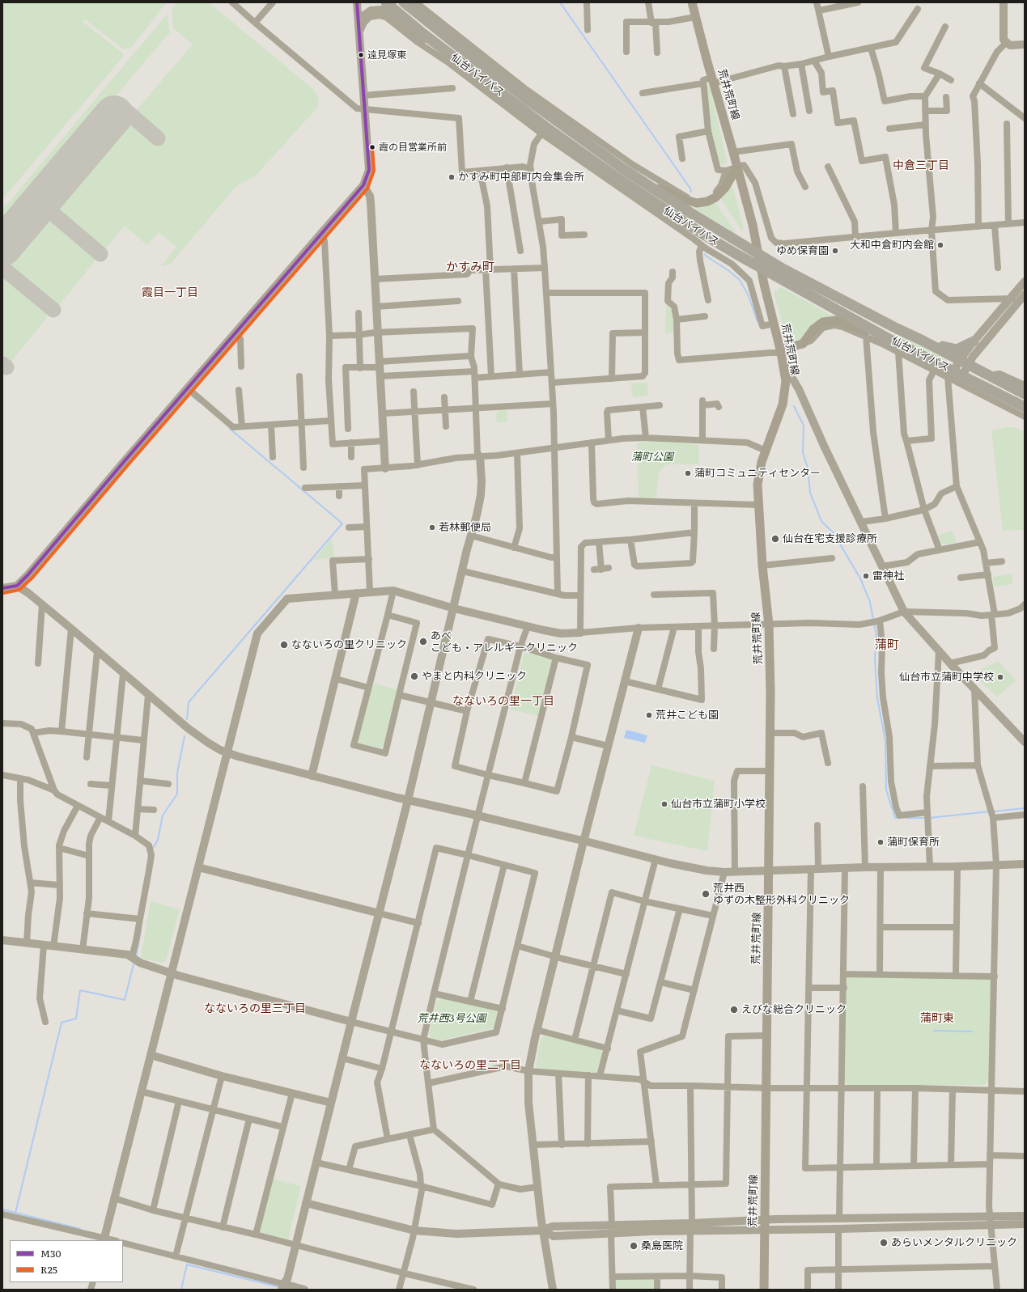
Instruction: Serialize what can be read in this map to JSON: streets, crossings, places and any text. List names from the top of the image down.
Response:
{
  "streets": {
    "highway": ["仙台バイパス"],
    "main road": ["荒井荒町線"]
  },
  "crossings": [
    ["仙台バイパス", "荒井荒町線"]
  ],
  "districts": [
    "中倉三丁目",
    "かすみ町",
    "霞目一丁目",
    "蒲町",
    "なないろの里一丁目",
    "なないろの里三丁目",
    "蒲町東",
    "なないろの里二丁目"
  ],
  "parks": ["蒲町公園", "荒井西3号公園"],
  "places": [
    "遠見塚東",
    "霞の目営業所前",
    "かすみ町中部町内会集会所",
    "大和中倉町内会館",
    "ゆめ保育園",
    "蒲町コミュニティセンター",
    "若林郵便局",
    "仙台在宅支援診療所",
    "雷神社",
    "あべ こども・アレルギークリニック",
    "なないろの里クリニック",
    "やまと内科クリニック",
    "仙台市立蒲町中学校",
    "荒井こども園",
    "仙台市立蒲町小学校",
    "蒲町保育所",
    "荒井西 ゆずの木整形外科クリニック",
    "えびな総合クリニック",
    "あらいメンタルクリニック",
    "桑島医院"
  ],
  "lines": ["transit line M30", "transit line R25"],
  "legend": ["M30", "R25"]
}
